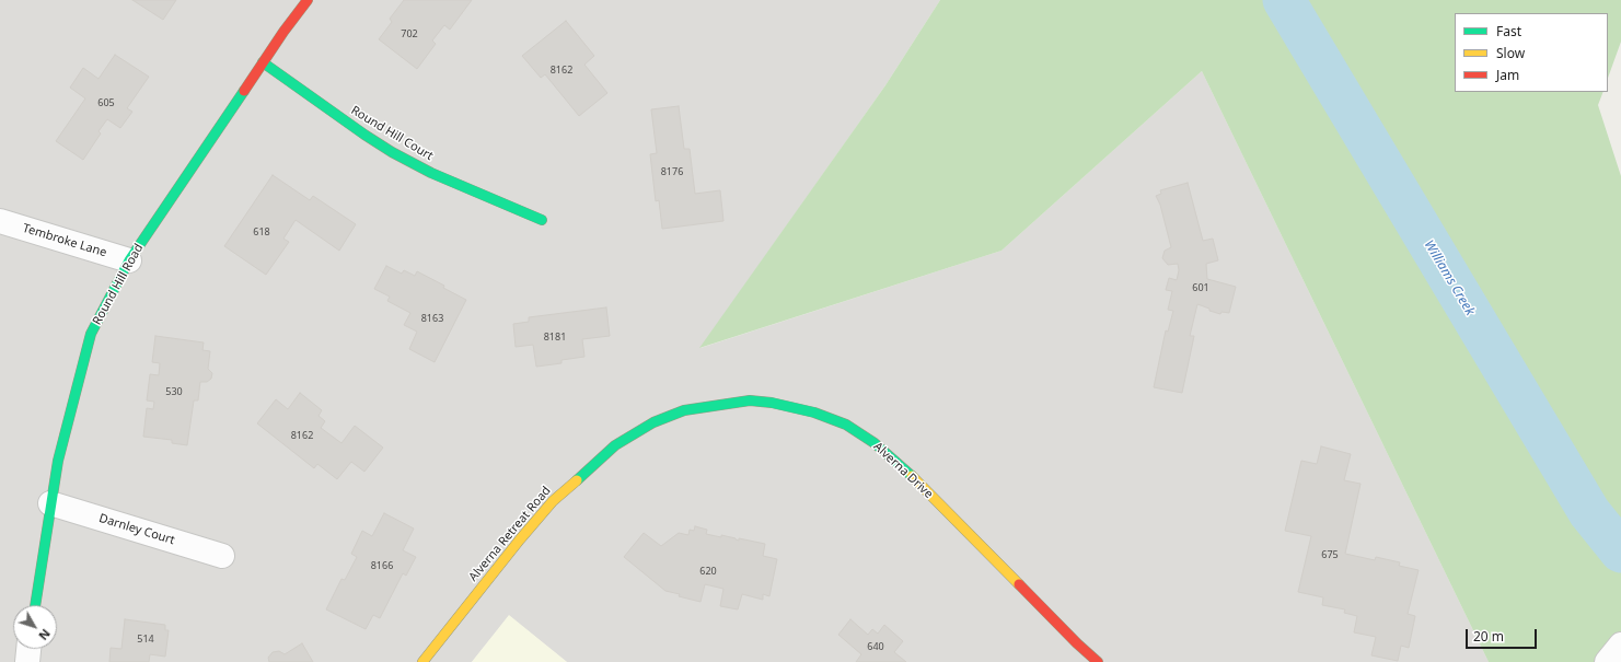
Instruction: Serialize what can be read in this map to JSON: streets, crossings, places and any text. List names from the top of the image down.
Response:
{
  "streets": {
    "street": [
      "Round Hill Court",
      "Tembroke Lane",
      "Round Hill Road",
      "Alverna Drive",
      "Darnley Court",
      "Alverna Retreat Road"
    ]
  },
  "crossings": [
    ["Round Hill Court", "Round Hill Road"],
    ["Tembroke Lane", "Round Hill Road"],
    ["Round Hill Road", "Darnley Court"],
    ["Alverna Drive", "Alverna Retreat Road"]
  ],
  "water": ["Williams Creek"],
  "house_numbers": [
    "702",
    "8162",
    "605",
    "8176",
    "618",
    "601",
    "8163",
    "8181",
    "530",
    "8162",
    "675",
    "8166",
    "620",
    "514",
    "640"
  ],
  "legend": ["Fast", "Slow", "Jam"],
  "scale_bar": "20 m",
  "north": "bottom right"
}
